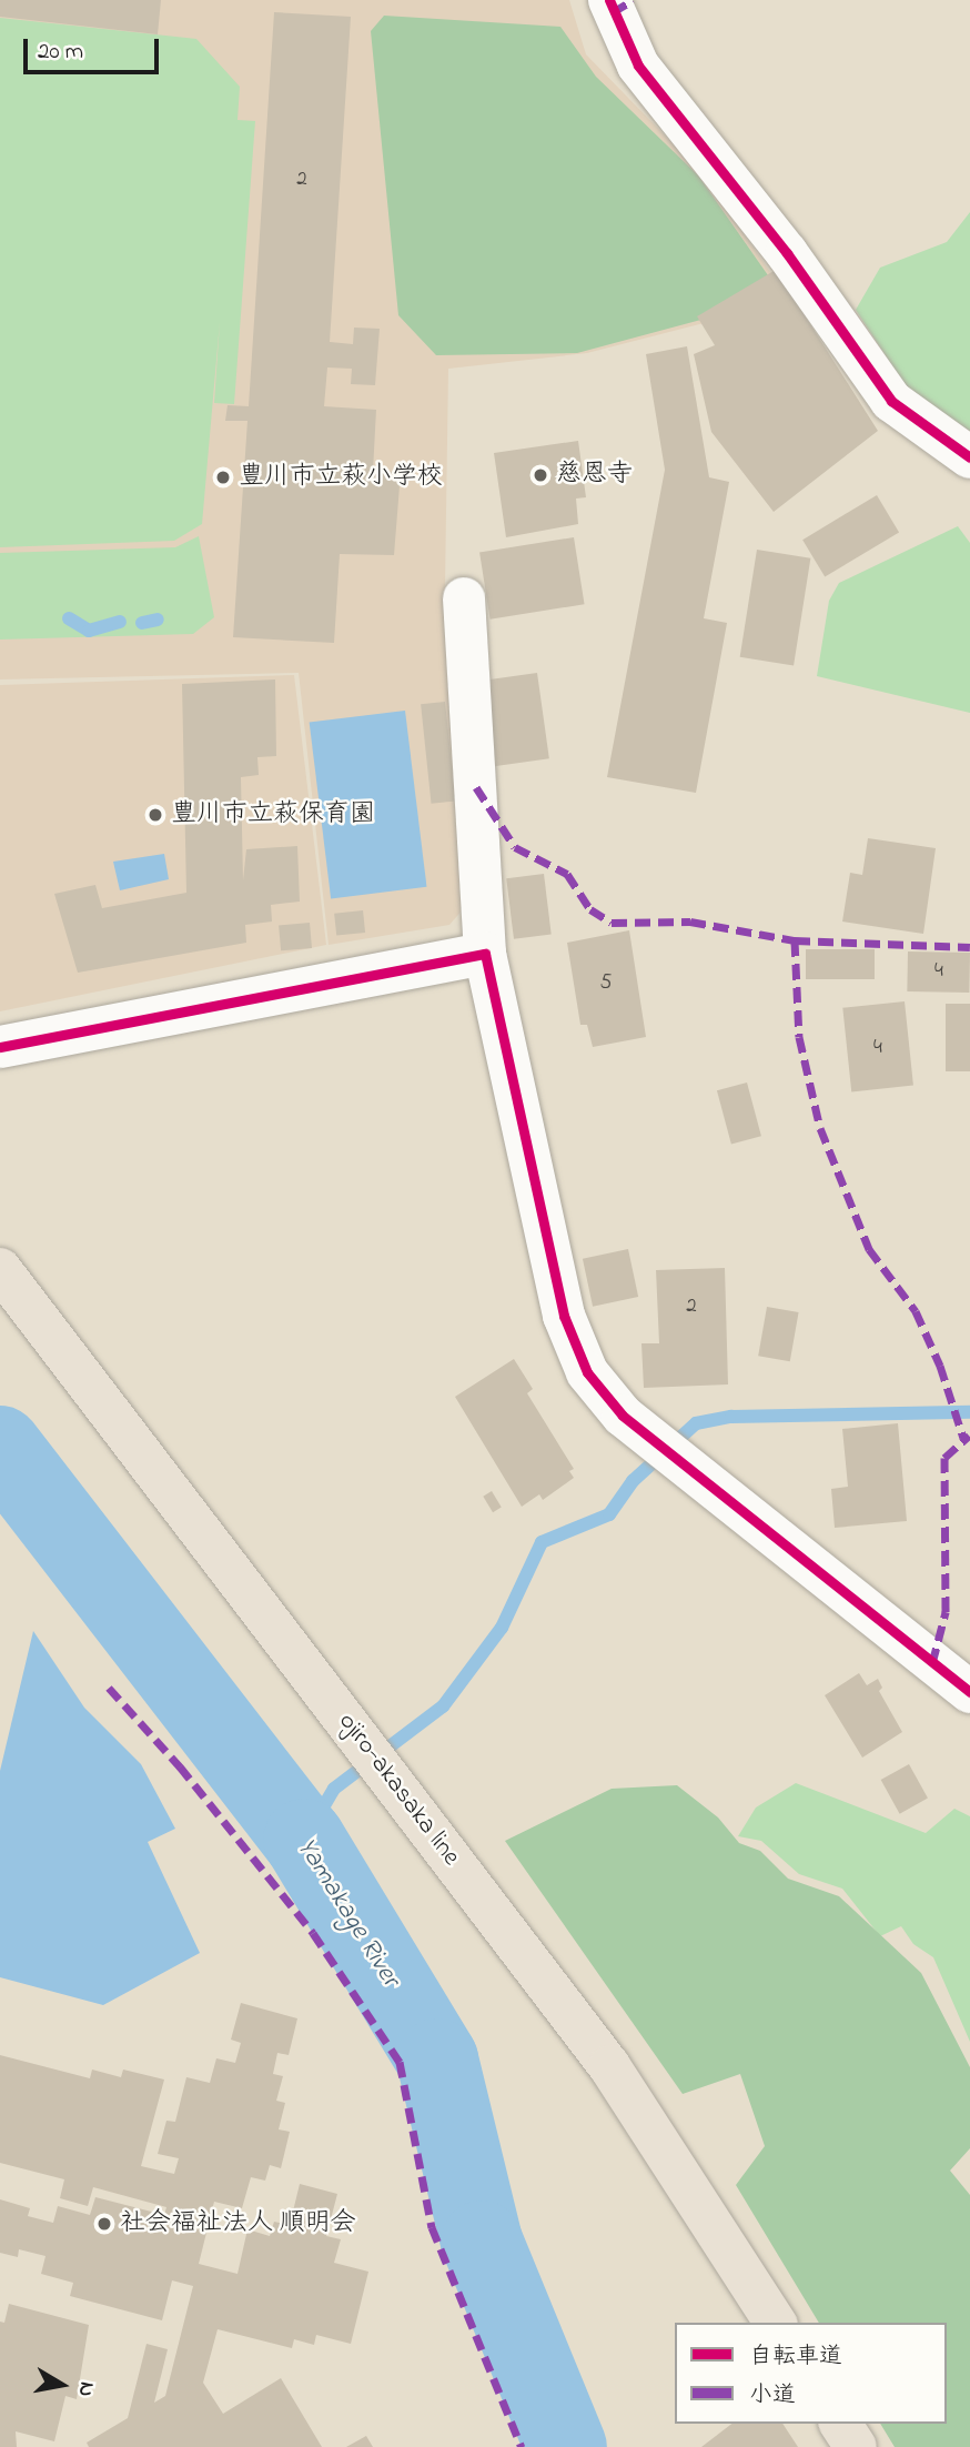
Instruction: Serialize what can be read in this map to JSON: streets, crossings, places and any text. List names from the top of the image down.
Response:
{
  "streets": {
    "main road": ["ojiro-akasaka line"]
  },
  "water": ["Yamakage River"],
  "places": [
    "慈恩寺",
    "豊川市立萩小学校",
    "豊川市立萩保育園",
    "社会福祉法人 順明会"
  ],
  "house_numbers": [
    "2",
    "4",
    "5",
    "4",
    "2"
  ],
  "legend": ["自転車道", "小道"],
  "scale_bar": "20 m",
  "north": "right"
}
